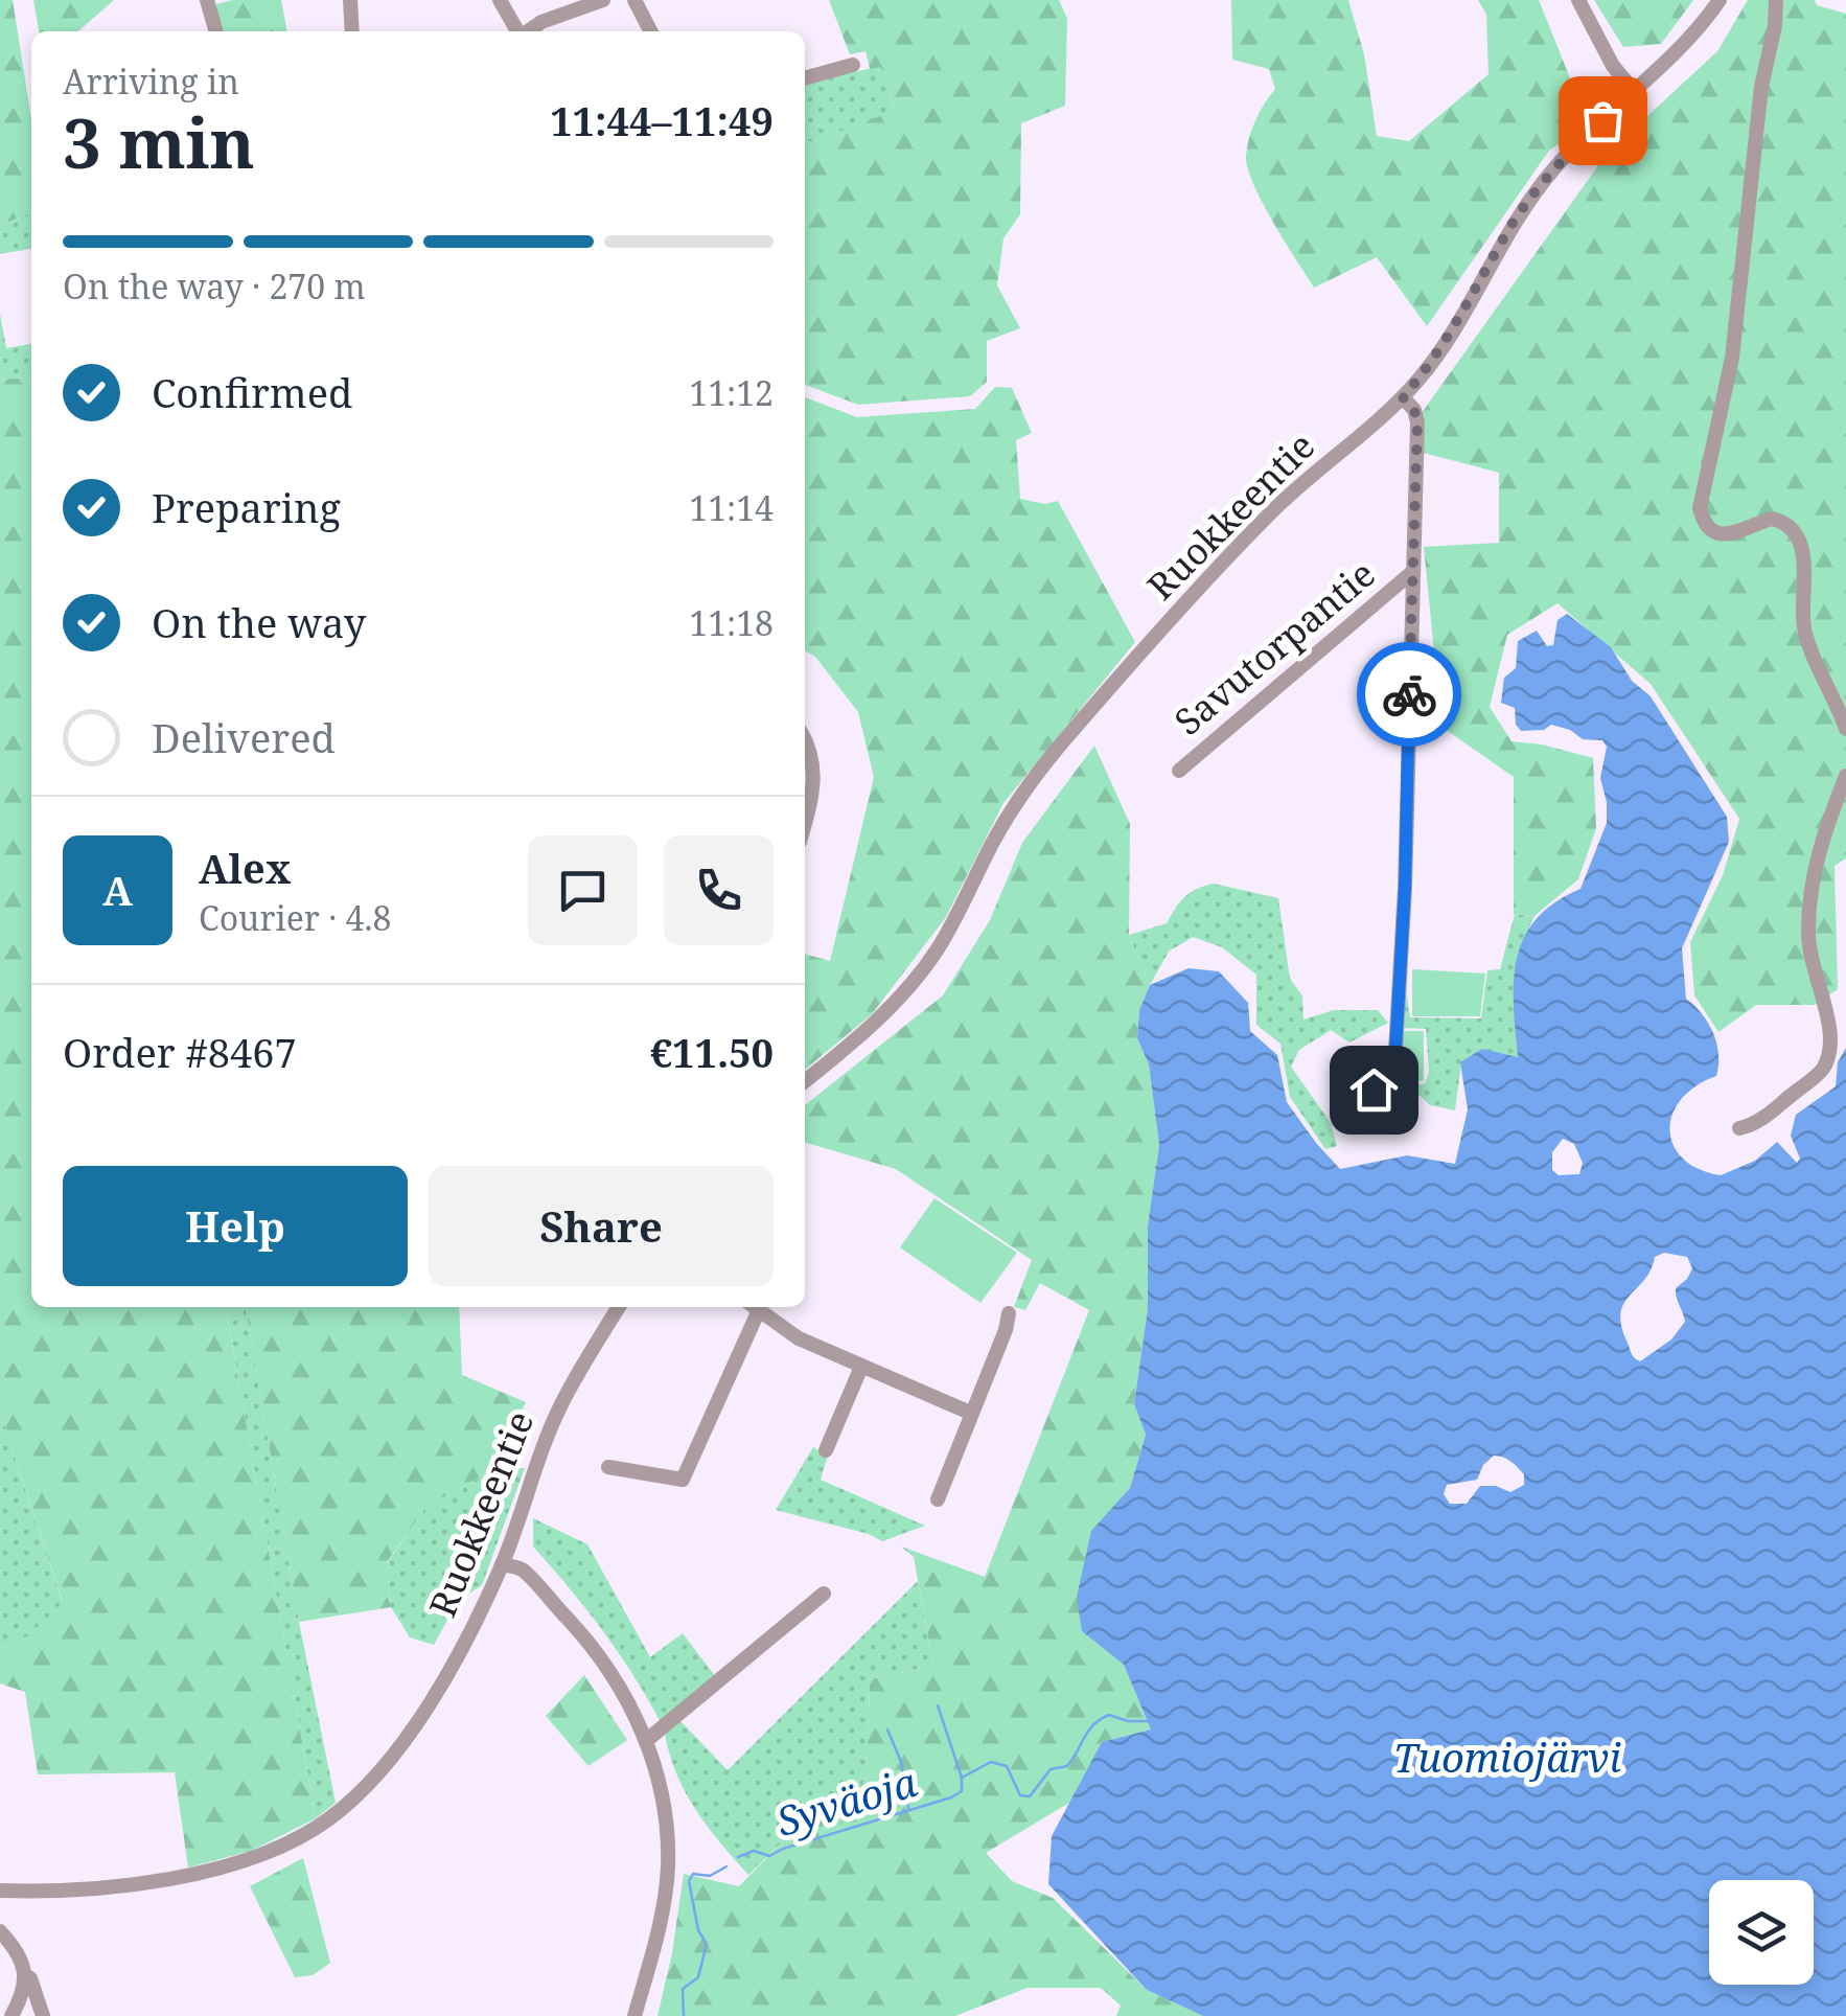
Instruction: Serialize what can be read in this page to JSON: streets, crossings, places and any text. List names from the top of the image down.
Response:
{
  "streets": {
    "street": ["Ruokkeentie", "Savutorpantie"]
  },
  "water": ["Tuomiojärvi", "Syväoja"],
  "page": {
    "heading": ["3 min", "Arriving in", "11:44–11:49"],
    "panel": [
      "Alex",
      "Courier · 4.8",
      "Order #8467",
      "€11.50"
    ],
    "bar": "On the way · 270 m",
    "list": [
      ["Confirmed", "11:12"],
      ["Preparing", "11:14"],
      ["On the way", "11:18"],
      "Delivered"
    ],
    "round": "A",
    "buttons": ["Help", "Share"]
  }
}
